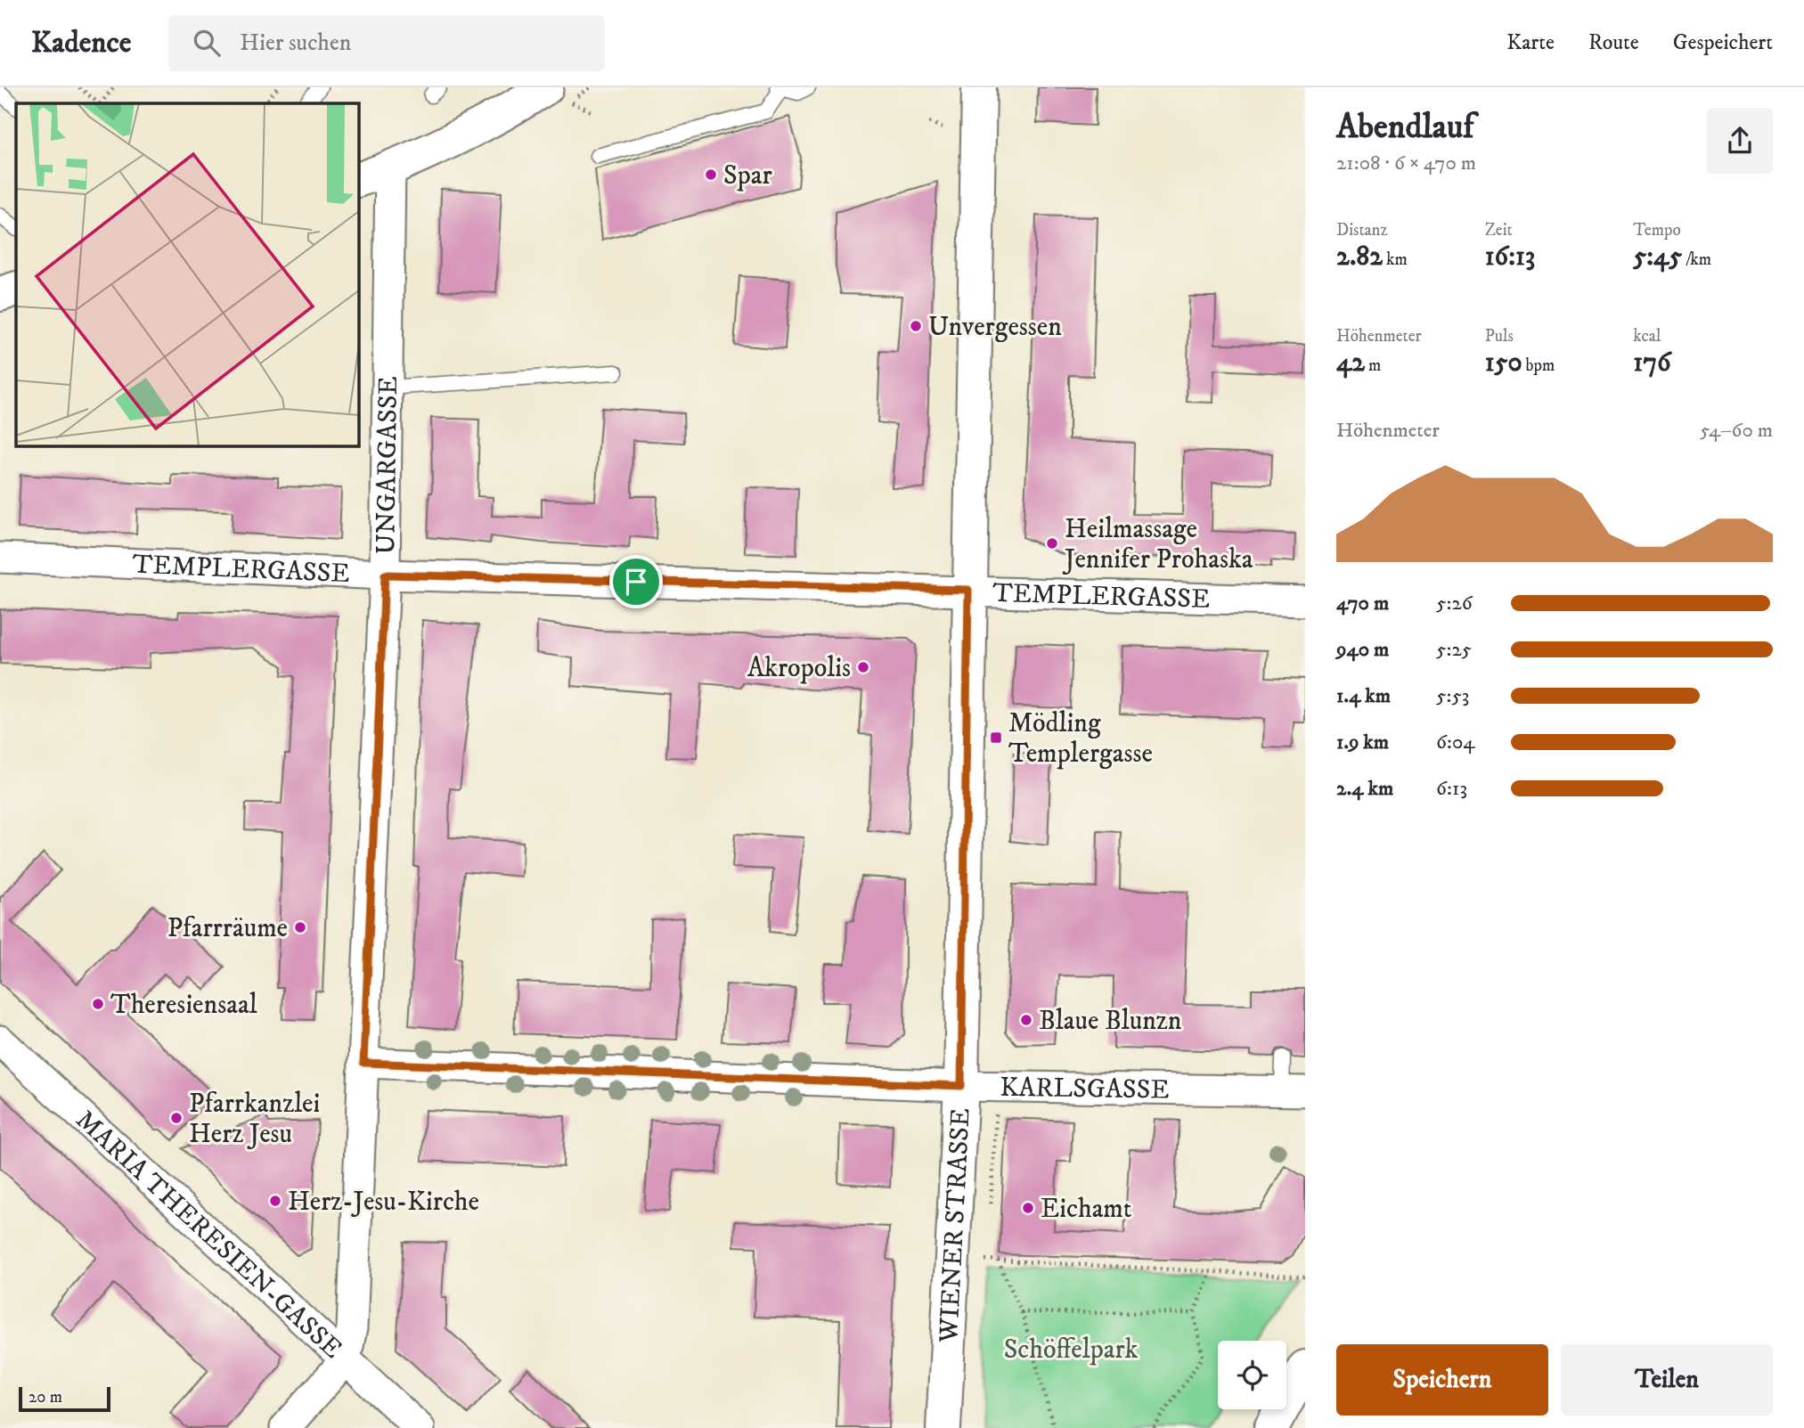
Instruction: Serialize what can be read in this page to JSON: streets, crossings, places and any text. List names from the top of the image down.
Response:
{
  "streets": {
    "main road": ["WIENER STRASSE"],
    "street": [
      "UNGARGASSE",
      "TEMPLERGASSE",
      "KARLSGASSE",
      "MARIA THERESIEN-GASSE"
    ]
  },
  "crossings": [
    ["UNGARGASSE", "TEMPLERGASSE"],
    ["UNGARGASSE", "KARLSGASSE"],
    ["UNGARGASSE", "MARIA THERESIEN-GASSE"],
    ["TEMPLERGASSE", "WIENER STRASSE"],
    ["KARLSGASSE", "WIENER STRASSE"]
  ],
  "parks": ["Schöffelpark"],
  "places": {
    "other": [
      "Spar",
      "Unvergessen",
      "Heilmassage Jennifer Prohaska",
      "Akropolis",
      "Pfarrräume",
      "Theresiensaal",
      "Blaue Blunzn",
      "Pfarrkanzlei Herz Jesu",
      "Herz-Jesu-Kirche",
      "Eichamt"
    ],
    "transit": ["Mödling Templergasse"]
  },
  "scale_bar": "20 m",
  "page": {
    "header": "Kadence",
    "search": "Hier suchen",
    "nav": ["Karte", "Route", "Gespeichert"],
    "heading": ["Abendlauf", "21:08 · 6 × 470 m"],
    "stats": [
      ["Distanz", "2.82 km"],
      ["Zeit", "16:13"],
      ["Tempo", "5:45 /km"],
      ["Höhenmeter", "42 m"],
      ["Puls", "150 bpm"],
      ["kcal", "176"]
    ],
    "chart": ["Höhenmeter", "54–60 m"],
    "list": [
      {
        "name": "470 m",
        "note": "5:26"
      },
      {
        "name": "940 m",
        "note": "5:25"
      },
      {
        "name": "1.4 km",
        "note": "5:53"
      },
      {
        "name": "1.9 km",
        "note": "6:04"
      },
      {
        "name": "2.4 km",
        "note": "6:13"
      }
    ],
    "buttons": ["Speichern", "Teilen"],
    "scale": "20 m"
  }
}
